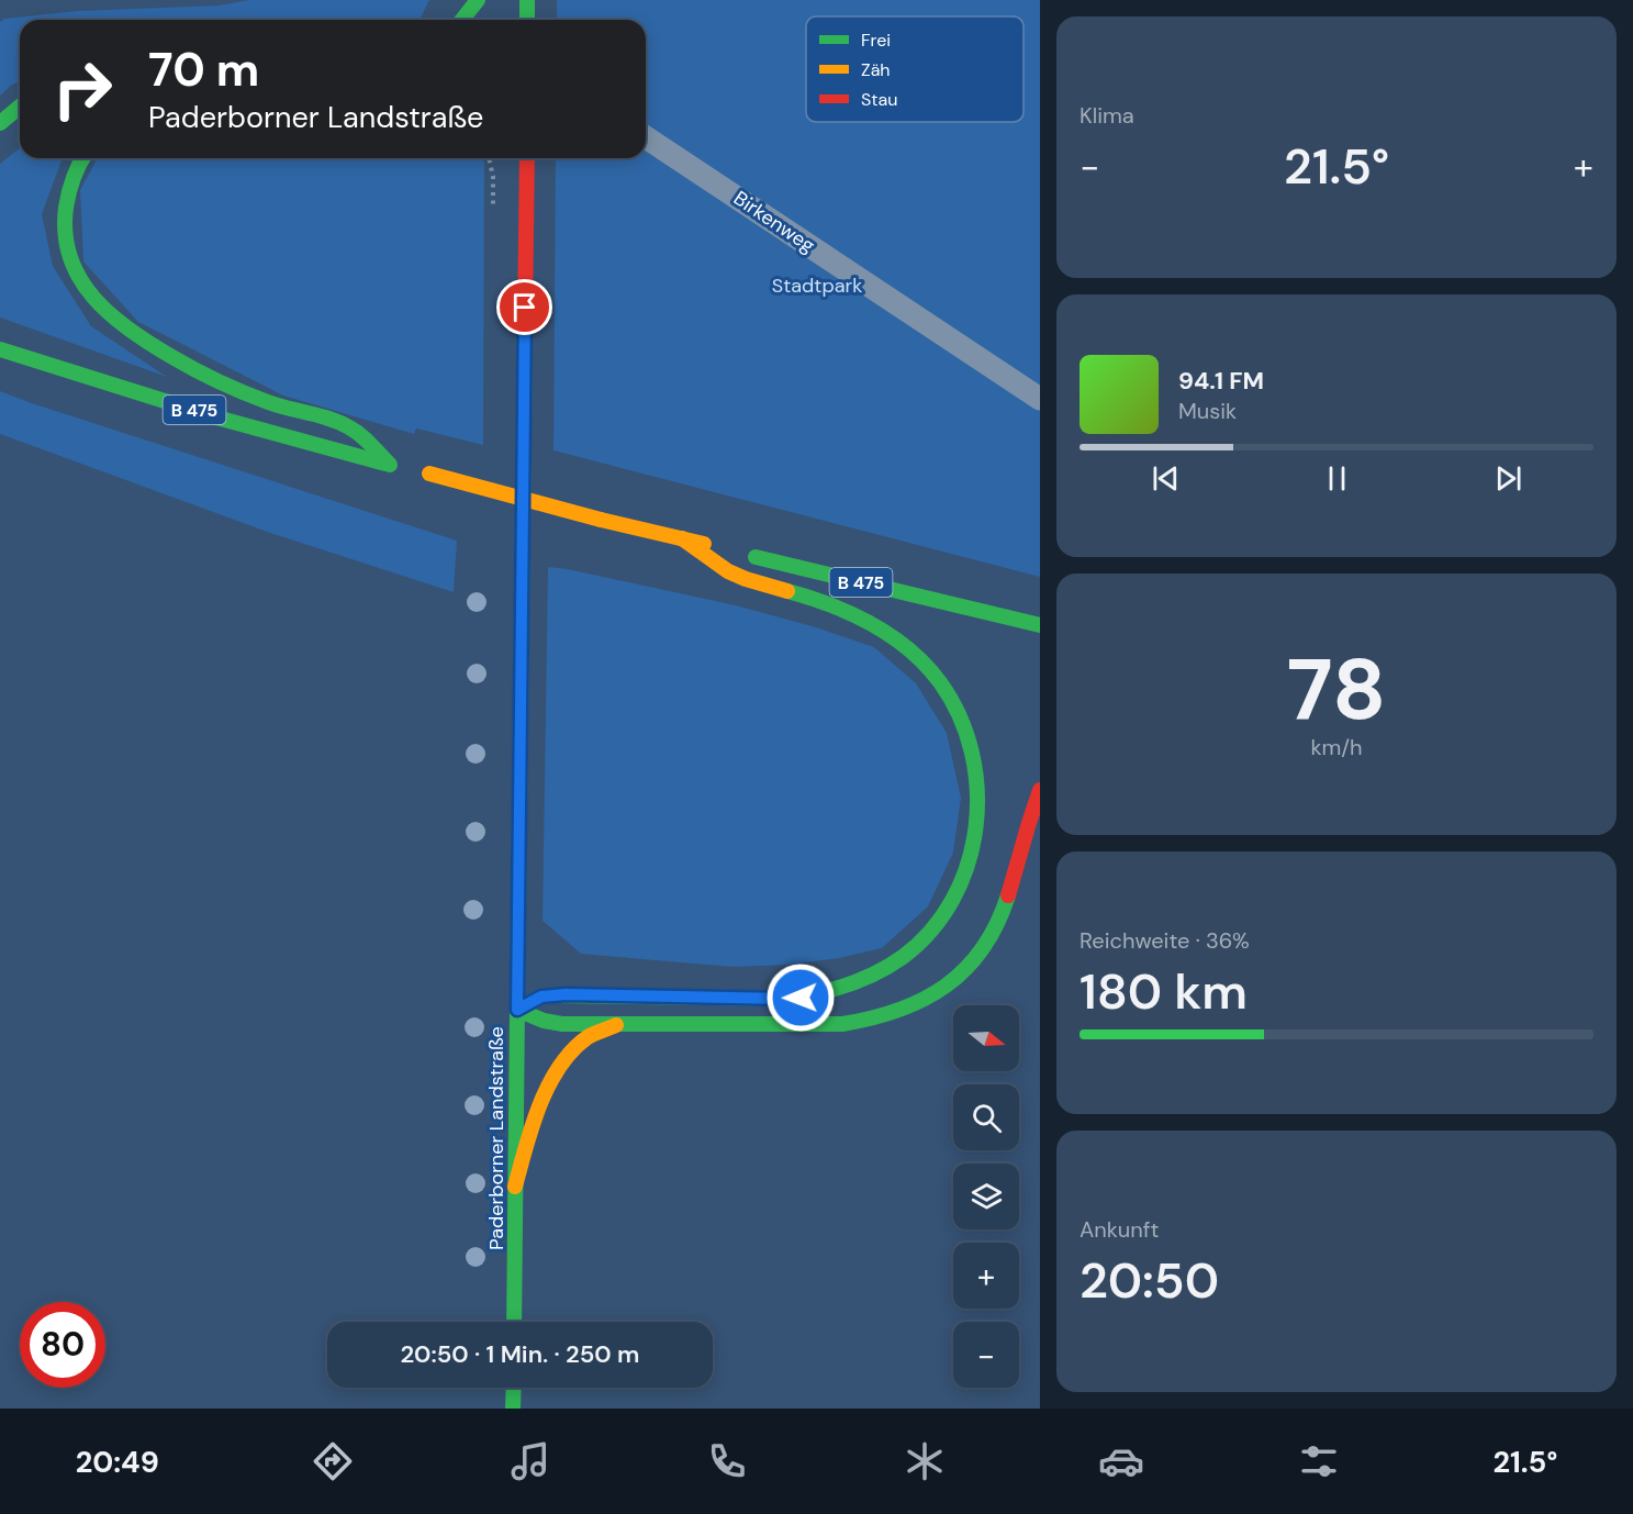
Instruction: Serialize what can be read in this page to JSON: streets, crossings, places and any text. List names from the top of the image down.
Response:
{
  "streets": {
    "main road": ["B 475", "Paderborner Landstraße"],
    "street": ["Birkenweg"]
  },
  "parks": ["Stadtpark"],
  "legend": ["Frei", "Zäh", "Stau"],
  "north": "right",
  "page": {
    "tile": [
      "Klima",
      ["78", "km/h"],
      ["Reichweite · 36%", "180 km"],
      ["Ankunft", "20:50"]
    ],
    "turn": ["70 m", "Paderborner Landstraße"],
    "heat": ["−", "21.5°", "+"],
    "song": ["94.1 FM", "Musik"],
    "map_buttons": ["+", "−"],
    "limit": "80",
    "trip": "20:50 · 1 Min. · 250 m",
    "tabs": ["20:49", "21.5°"]
  }
}
